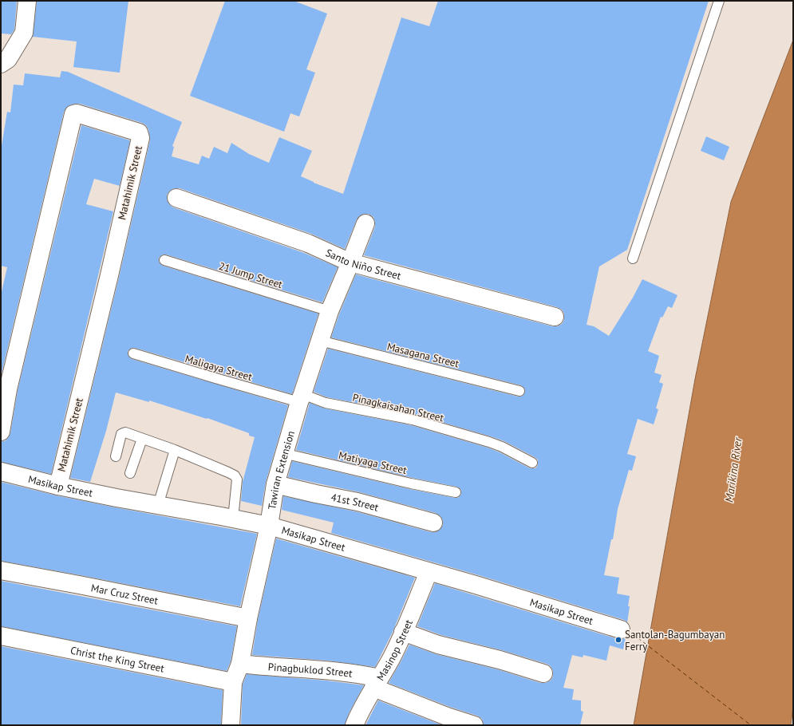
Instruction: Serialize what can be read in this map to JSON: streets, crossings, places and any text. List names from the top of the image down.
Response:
{
  "streets": {
    "street": [
      "Matahimik Street",
      "Santo Niño Street",
      "Tawiran Extension",
      "Masikap Street",
      "41st Street",
      "Mar Cruz Street",
      "Masinop Street",
      "Christ the King Street",
      "Pinagbuklod Street"
    ],
    "lane": [
      "21 Jump Street",
      "Masagana Street",
      "Maligaya Street",
      "Pinagkaisahan Street",
      "Matiyaga Street"
    ]
  },
  "crossings": [
    ["Matahimik Street", "Masikap Street"],
    ["Santo Niño Street", "Tawiran Extension"],
    ["21 Jump Street", "Tawiran Extension"],
    ["Masagana Street", "Tawiran Extension"],
    ["Maligaya Street", "Pinagkaisahan Street"],
    ["Maligaya Street", "Tawiran Extension"],
    ["Pinagkaisahan Street", "Tawiran Extension"],
    ["Matiyaga Street", "Tawiran Extension"],
    ["Tawiran Extension", "Masikap Street"],
    ["Tawiran Extension", "41st Street"],
    ["Tawiran Extension", "Mar Cruz Street"],
    ["Tawiran Extension", "Christ the King Street"],
    ["Tawiran Extension", "Pinagbuklod Street"],
    ["Masikap Street", "Masinop Street"],
    ["Masinop Street", "Pinagbuklod Street"]
  ],
  "water": ["Marikina River"],
  "places": ["Santolan-Bagumbayan Ferry"]
}
